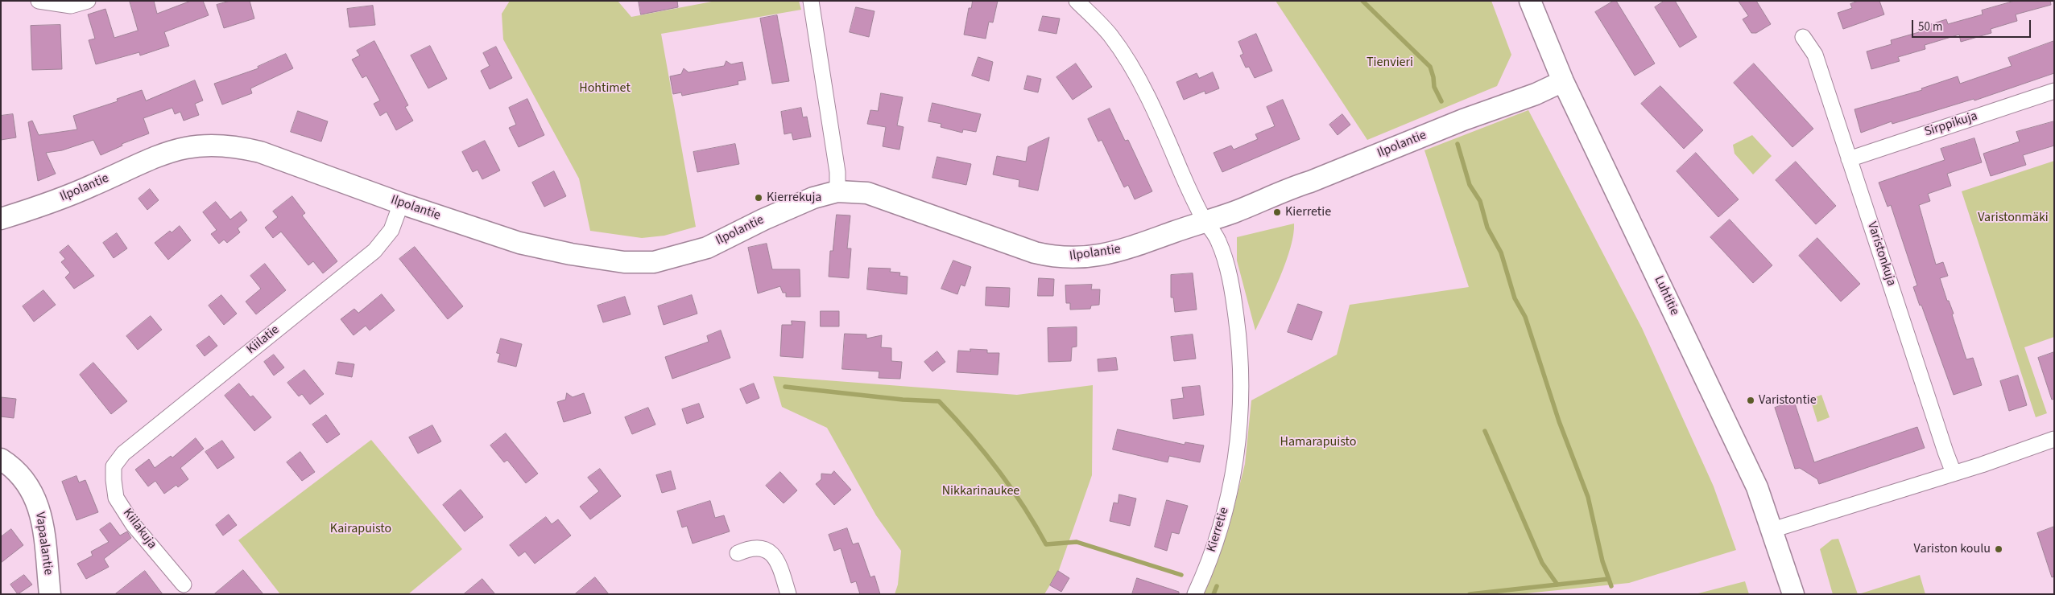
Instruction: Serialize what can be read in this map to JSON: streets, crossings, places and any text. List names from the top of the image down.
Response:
{
  "streets": {
    "street": [
      "Sirppikuja",
      "Ilpolantie",
      "Varistonkuja",
      "Luhtitie",
      "Kiilatie",
      "Kiilakuja",
      "Kierretie",
      "Vapaalantie"
    ]
  },
  "crossings": [
    ["Sirppikuja", "Varistonkuja"],
    ["Ilpolantie", "Luhtitie"],
    ["Ilpolantie", "Kiilatie"],
    ["Ilpolantie", "Kierretie"],
    ["Kiilatie", "Kiilakuja"]
  ],
  "parks": [
    "Tienvieri",
    "Hohtimet",
    "Varistonmäki",
    "Hamarapuisto",
    "Nikkarinaukee",
    "Kairapuisto"
  ],
  "places": [
    "Kierrekuja",
    "Kierretie",
    "Varistontie",
    "Variston koulu"
  ],
  "scale_bar": "50 m"
}
